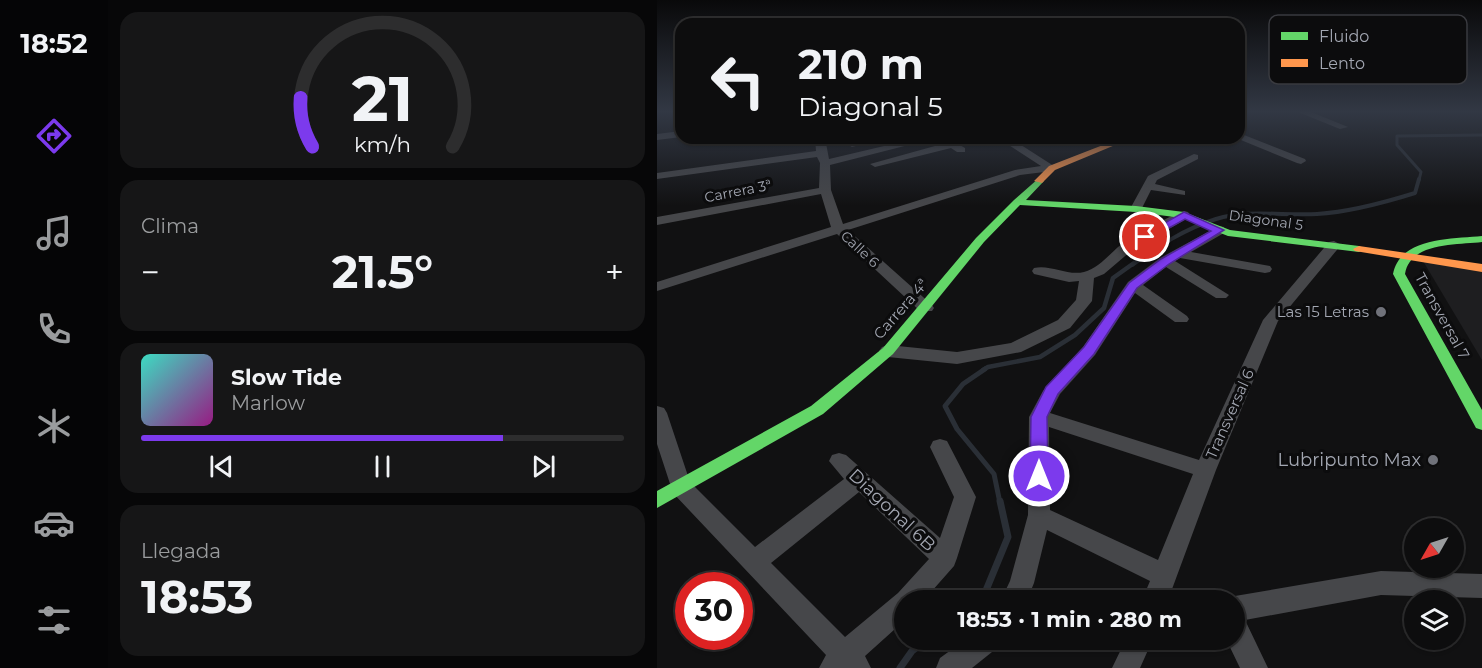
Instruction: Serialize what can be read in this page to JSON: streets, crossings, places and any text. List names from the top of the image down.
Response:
{
  "streets": {
    "street": [
      "Carrera 3ª",
      "Diagonal 5",
      "Calle 6",
      "Carrera 4ª",
      "Transversal 7",
      "Transversal 6",
      "Diagonal 6B"
    ]
  },
  "crossings": [
    ["Carrera 3ª", "Calle 6"],
    ["Diagonal 5", "Carrera 4ª"],
    ["Diagonal 5", "Transversal 7"],
    ["Diagonal 5", "Transversal 6"],
    ["Calle 6", "Carrera 4ª"]
  ],
  "places": ["Las 15 Letras", "Lubripunto Max"],
  "legend": ["Fluido", "Lento"],
  "north": "bottom left",
  "page": {
    "tabs": "18:52",
    "turn": ["210 m", "Diagonal 5"],
    "tile": [
      "Clima",
      ["Llegada", "18:53"]
    ],
    "heat": ["−", "21.5°", "+"],
    "song": ["Slow Tide", "Marlow"],
    "limit": "30",
    "trip": "18:53 · 1 min · 280 m",
    "gauge": ["21", "km/h"]
  }
}
